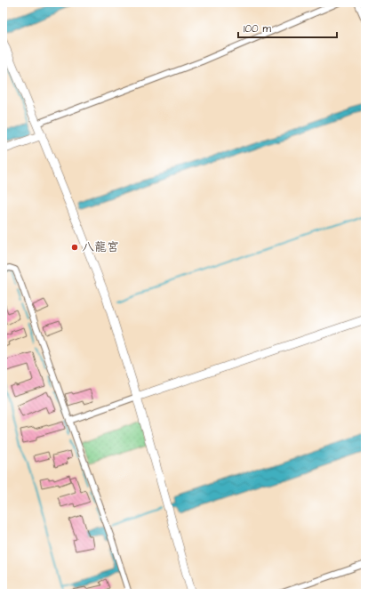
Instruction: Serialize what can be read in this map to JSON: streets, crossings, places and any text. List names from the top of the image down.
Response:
{
  "places": ["八龍宮"],
  "scale_bar": "100 m"
}
